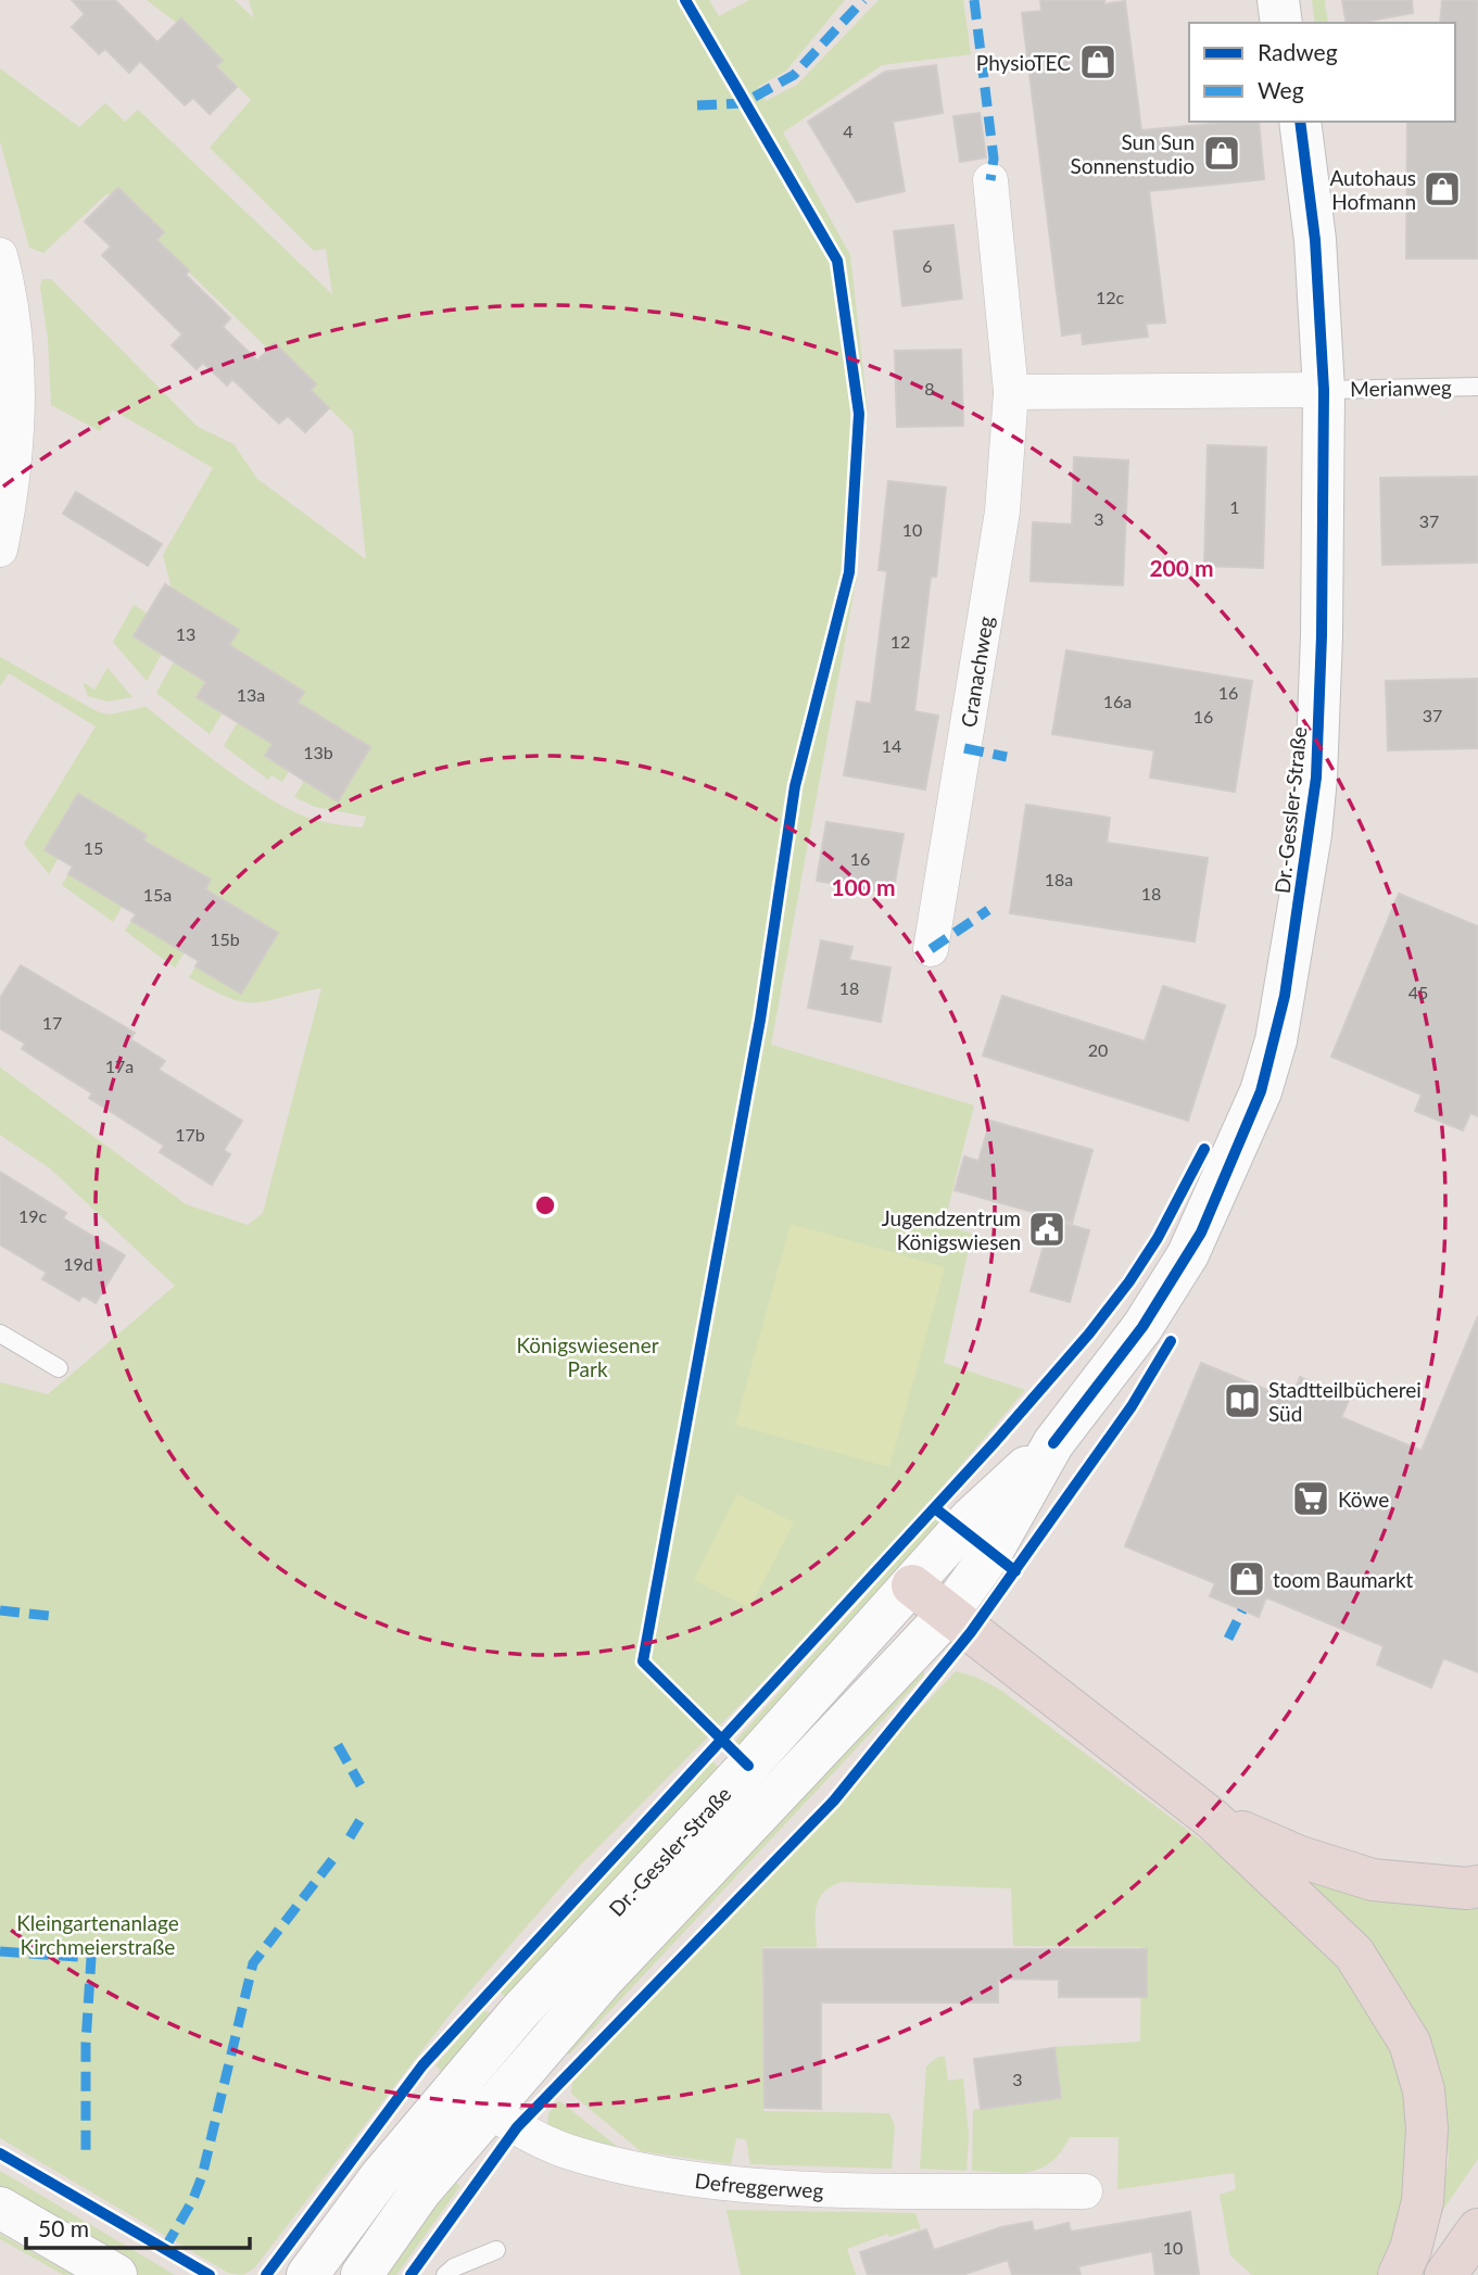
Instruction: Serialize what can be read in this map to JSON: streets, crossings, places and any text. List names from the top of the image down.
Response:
{
  "streets": {
    "main road": ["Dr.-Gessler-Straße"],
    "street": ["Cranachweg", "Defreggerweg"],
    "lane": ["Merianweg"]
  },
  "crossings": [
    ["Merianweg", "Dr.-Gessler-Straße"],
    ["Dr.-Gessler-Straße", "Defreggerweg"]
  ],
  "parks": ["Königswiesener Park", "Kleingartenanlage Kirchmeierstraße"],
  "places": {
    "shop": [
      "PhysioTEC",
      "Sun Sun Sonnenstudio",
      "Autohaus Hofmann",
      "toom Baumarkt"
    ],
    "public building": ["Jugendzentrum Königswiesen"],
    "library": ["Stadtteilbücherei Süd"],
    "supermarket": ["Köwe"]
  },
  "house_numbers": [
    "4",
    "6",
    "12c",
    "8",
    "1",
    "3",
    "37",
    "10",
    "13",
    "12",
    "16",
    "13a",
    "16a",
    "37",
    "16",
    "14",
    "13b",
    "15",
    "16",
    "18a",
    "18",
    "15a",
    "15b",
    "18",
    "45",
    "17",
    "20",
    "17a",
    "17b",
    "19c",
    "19d",
    "3",
    "10"
  ],
  "legend": ["Radweg", "Weg"],
  "scale_bar": "50 m",
  "rings": ["200 m", "100 m"]
}
